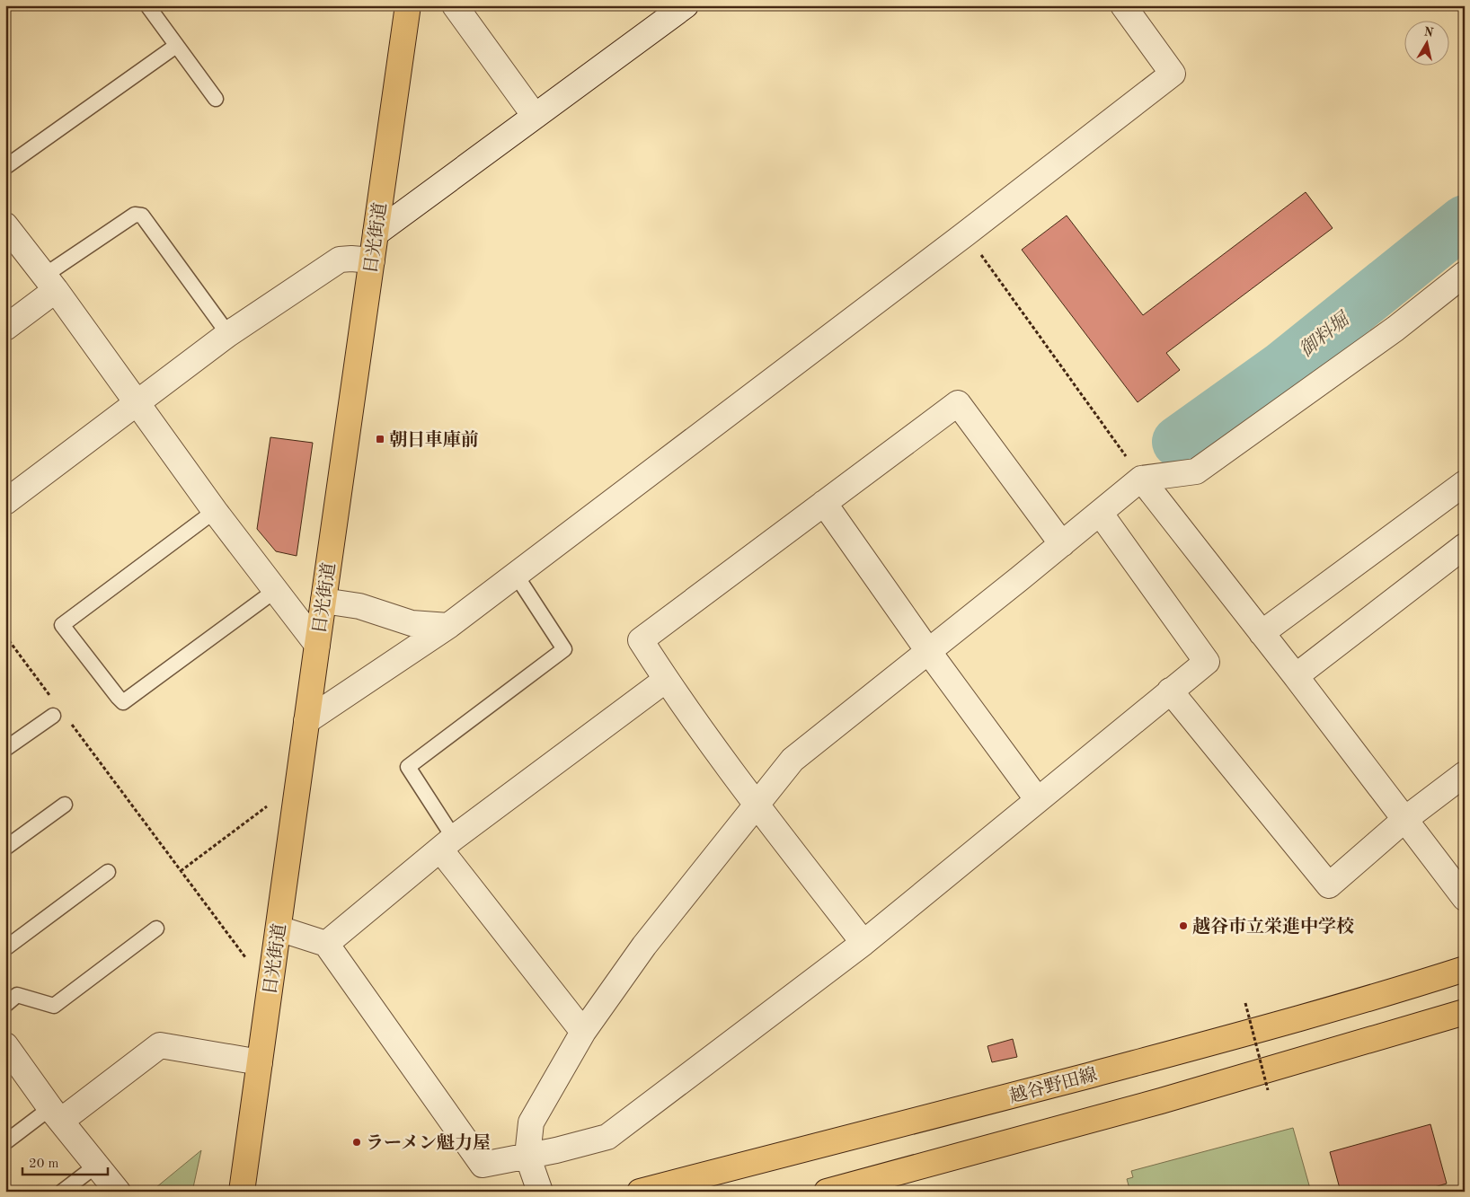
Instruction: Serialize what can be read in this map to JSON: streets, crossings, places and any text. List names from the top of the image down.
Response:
{
  "streets": {
    "main road": ["日光街道", "越谷野田線"]
  },
  "water": ["御料堀"],
  "places": {
    "transit": ["朝日車庫前"],
    "other": ["越谷市立栄進中学校", "ラーメン魁力屋"]
  },
  "scale_bar": "20 m",
  "north": "top"
}
